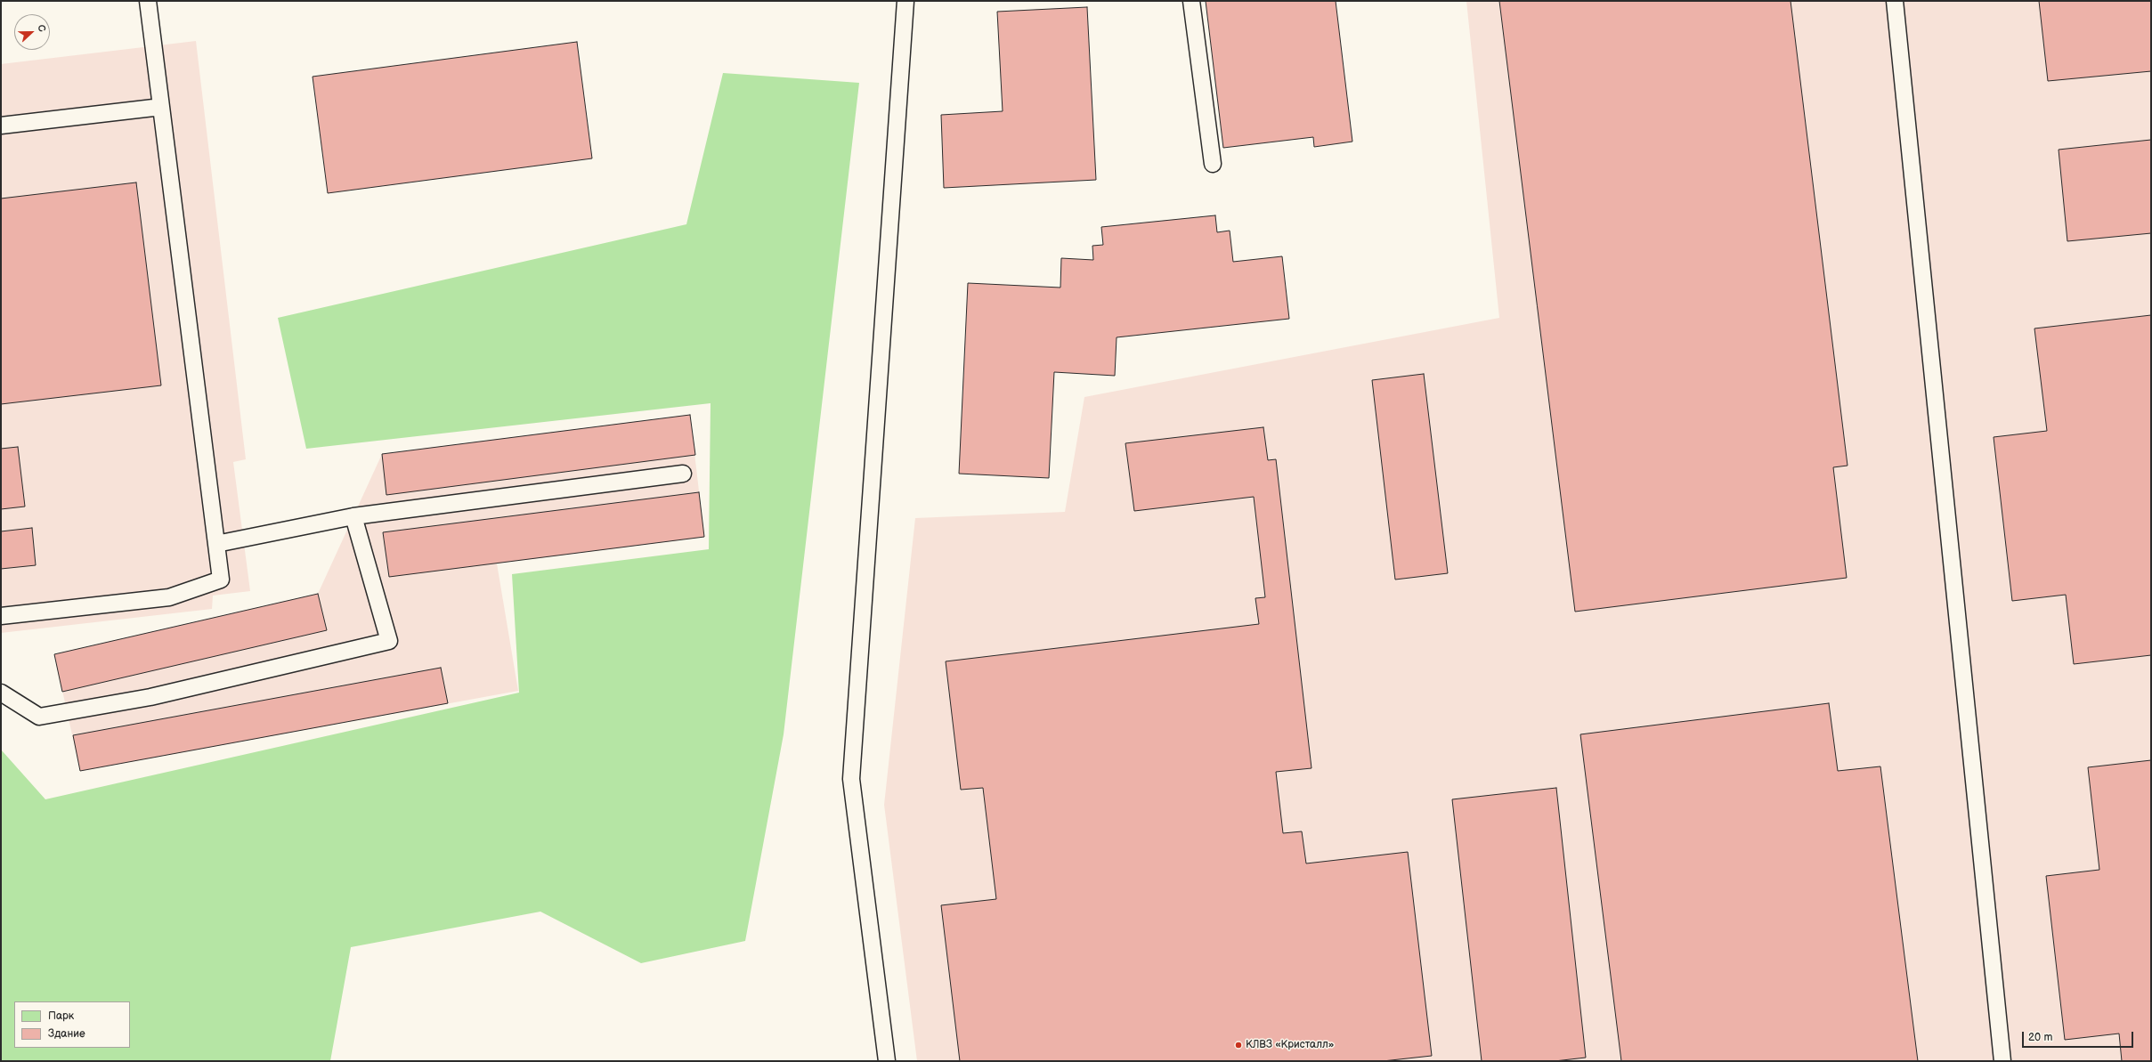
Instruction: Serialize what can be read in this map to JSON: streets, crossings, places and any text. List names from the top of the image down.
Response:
{
  "places": ["КЛВЗ «Кристалл»"],
  "legend": ["Парк", "Здание"],
  "scale_bar": "20 m",
  "north": "right"
}
